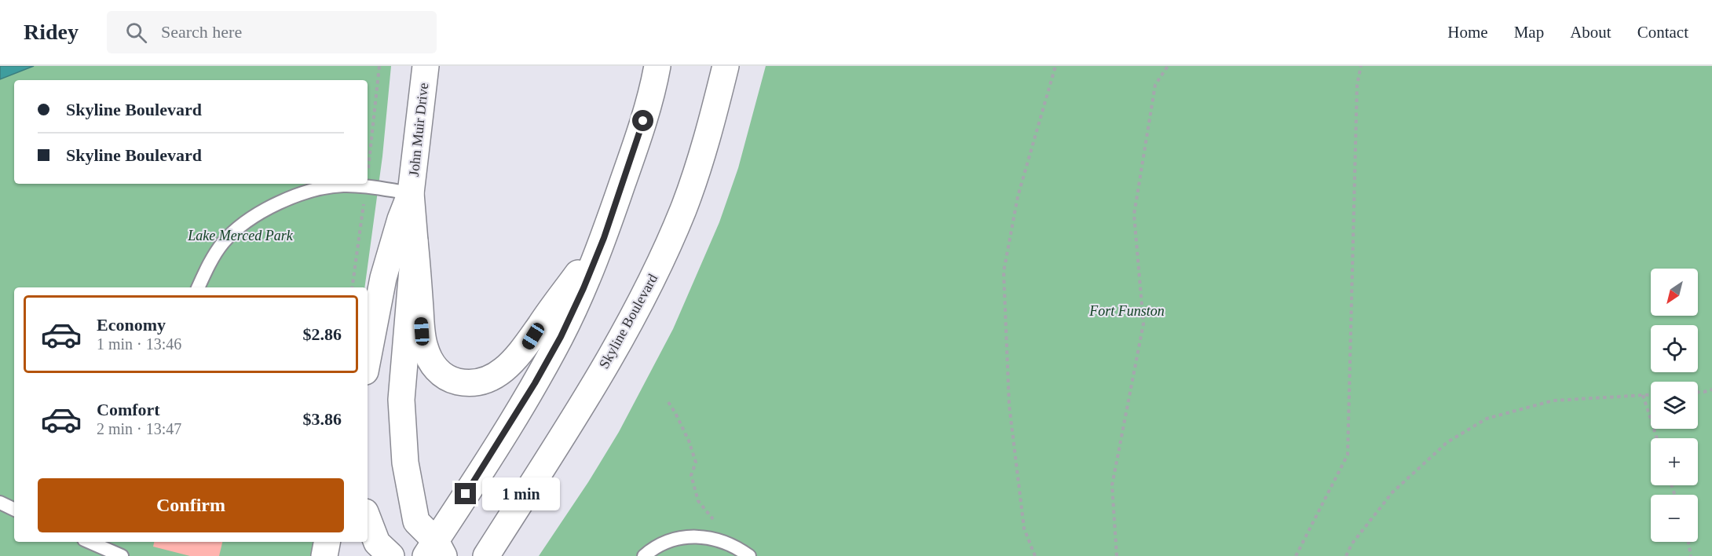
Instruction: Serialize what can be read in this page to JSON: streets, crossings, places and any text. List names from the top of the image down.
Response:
{
  "streets": {
    "main road": ["John Muir Drive", "Skyline Boulevard"]
  },
  "parks": ["Lake Merced Park", "Fort Funston"],
  "north": "bottom left",
  "page": {
    "header": "Ridey",
    "search": "Search here",
    "nav": [
      "Home",
      "Map",
      "About",
      "Contact"
    ],
    "banner": ["Skyline Boulevard", "Skyline Boulevard"],
    "map_buttons": ["+", "−"],
    "list": [
      {
        "name": "Economy",
        "note": "1 min · 13:46",
        "value": "$2.86"
      },
      {
        "name": "Comfort",
        "note": "2 min · 13:47",
        "value": "$3.86"
      }
    ],
    "buttons": "Confirm",
    "bubble": "1 min"
  }
}
